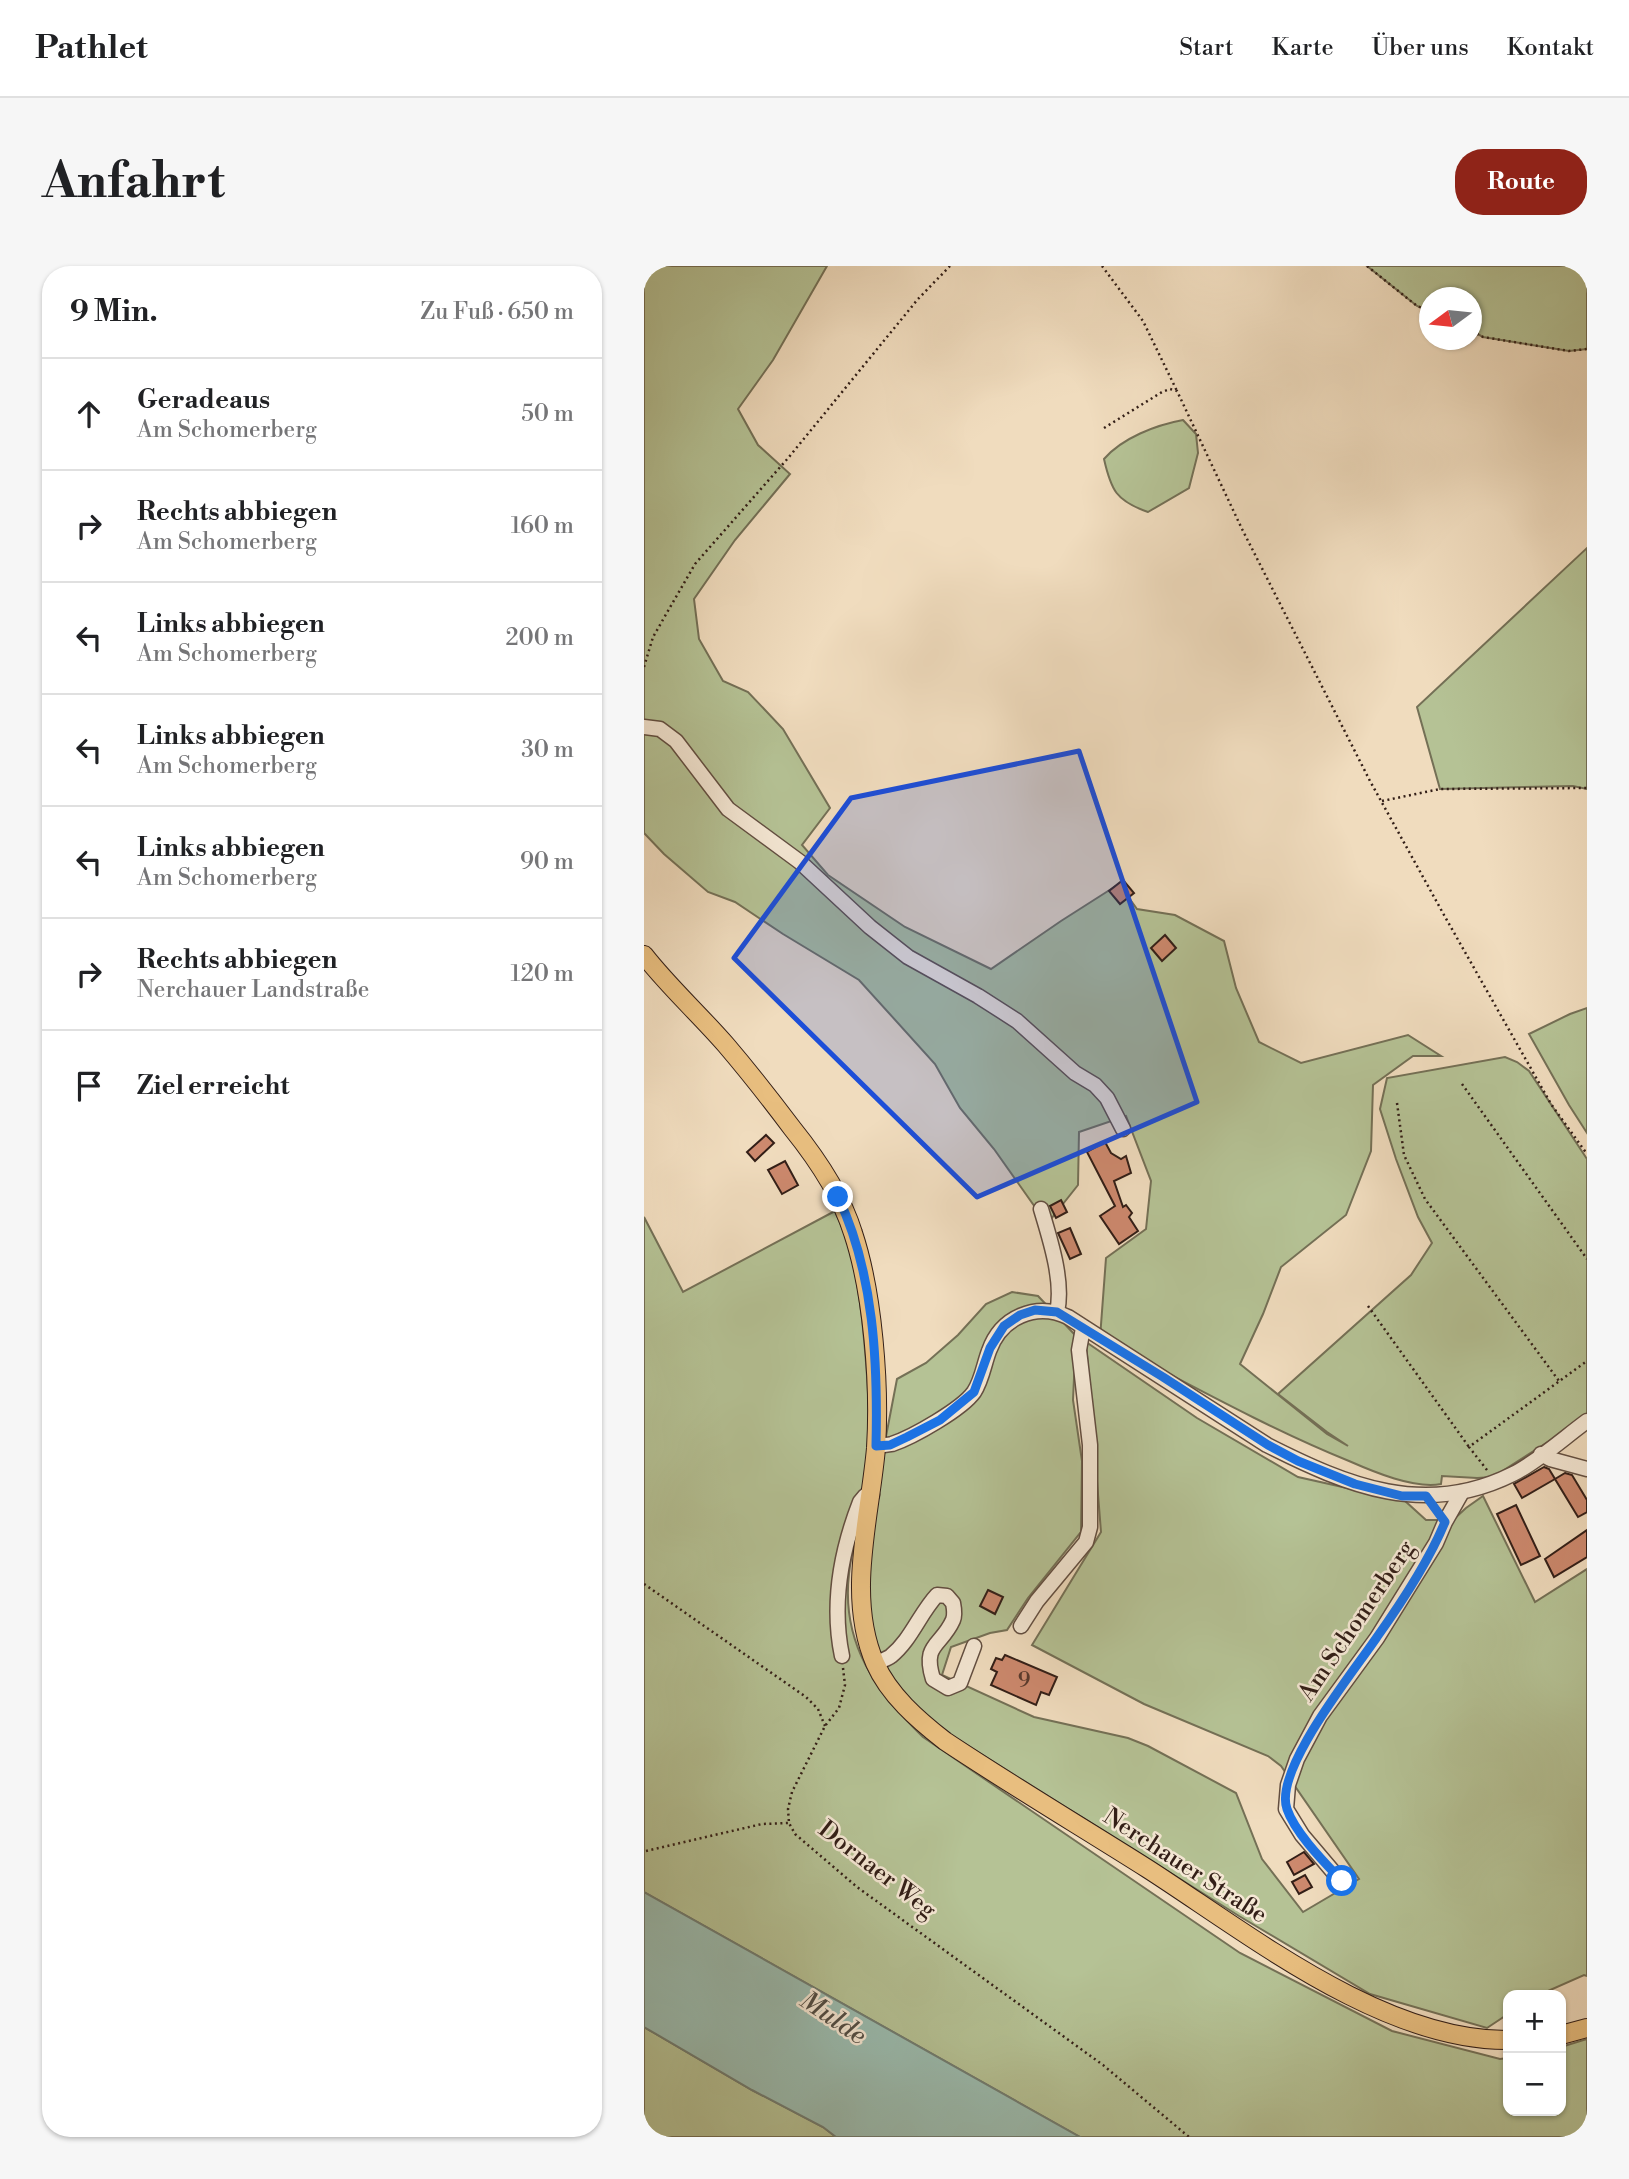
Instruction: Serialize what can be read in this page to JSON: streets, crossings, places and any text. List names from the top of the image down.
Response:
{
  "streets": {
    "main road": ["Nerchauer Straße"],
    "street": ["Am Schomerberg"],
    "path": ["Dornaer Weg"]
  },
  "water": ["Mulde"],
  "house_numbers": ["9"],
  "north": "left",
  "page": {
    "header": "Pathlet",
    "nav": [
      "Start",
      "Karte",
      "Über uns",
      "Kontakt"
    ],
    "buttons": "Route",
    "title": "Anfahrt",
    "heading": ["9 Min.", "Zu Fuß · 650 m"],
    "list": [
      ["Geradeaus", "Am Schomerberg", "50 m"],
      ["Rechts abbiegen", "Am Schomerberg", "160 m"],
      ["Links abbiegen", "Am Schomerberg", "200 m"],
      ["Links abbiegen", "Am Schomerberg", "30 m"],
      ["Links abbiegen", "Am Schomerberg", "90 m"],
      ["Rechts abbiegen", "Nerchauer Landstraße", "120 m"],
      "Ziel erreicht"
    ],
    "map_buttons": ["+", "−"]
  }
}
